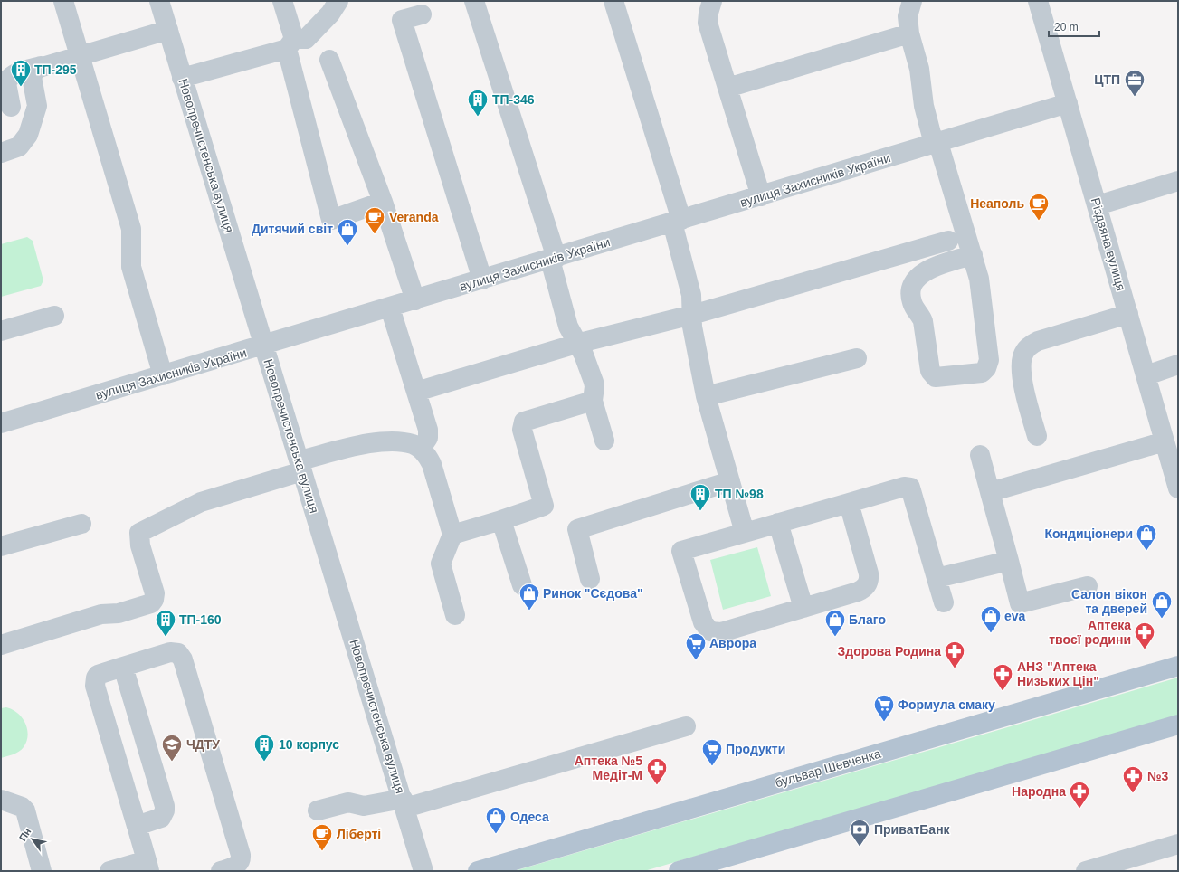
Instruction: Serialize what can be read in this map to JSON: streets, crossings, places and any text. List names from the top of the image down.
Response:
{
  "streets": {
    "main road": ["бульвар Шевченка"],
    "street": ["Новопречистенська вулиця", "вулиця Захисників України", "Різдвяна вулиця"]
  },
  "crossings": [
    ["Новопречистенська вулиця", "вулиця Захисників України"],
    ["вулиця Захисників України", "Різдвяна вулиця"]
  ],
  "places": {
    "building": [
      "ТП-295",
      "ТП-346",
      "ТП №98",
      "ТП-160",
      "10 корпус"
    ],
    "office": ["ЦТП"],
    "cafe": ["Неаполь", "Veranda", "Ліберті"],
    "shop": [
      "Дитячий світ",
      "Кондиціонери",
      "Ринок \"Сєдова\"",
      "Салон вікон та дверей",
      "eva",
      "Благо",
      "Одеса"
    ],
    "pharmacy": [
      "Аптека твоєї родини",
      "Здорова Родина",
      "АНЗ \"Аптека Низьких Цiн\"",
      "Аптека №5 Медіт-М",
      "№3",
      "Народна"
    ],
    "supermarket": ["Аврора", "Формула смаку", "Продукти"],
    "school or university": ["ЧДТУ"],
    "bank": ["ПриватБанк"]
  },
  "scale_bar": "20 m",
  "north": "top left"
}
